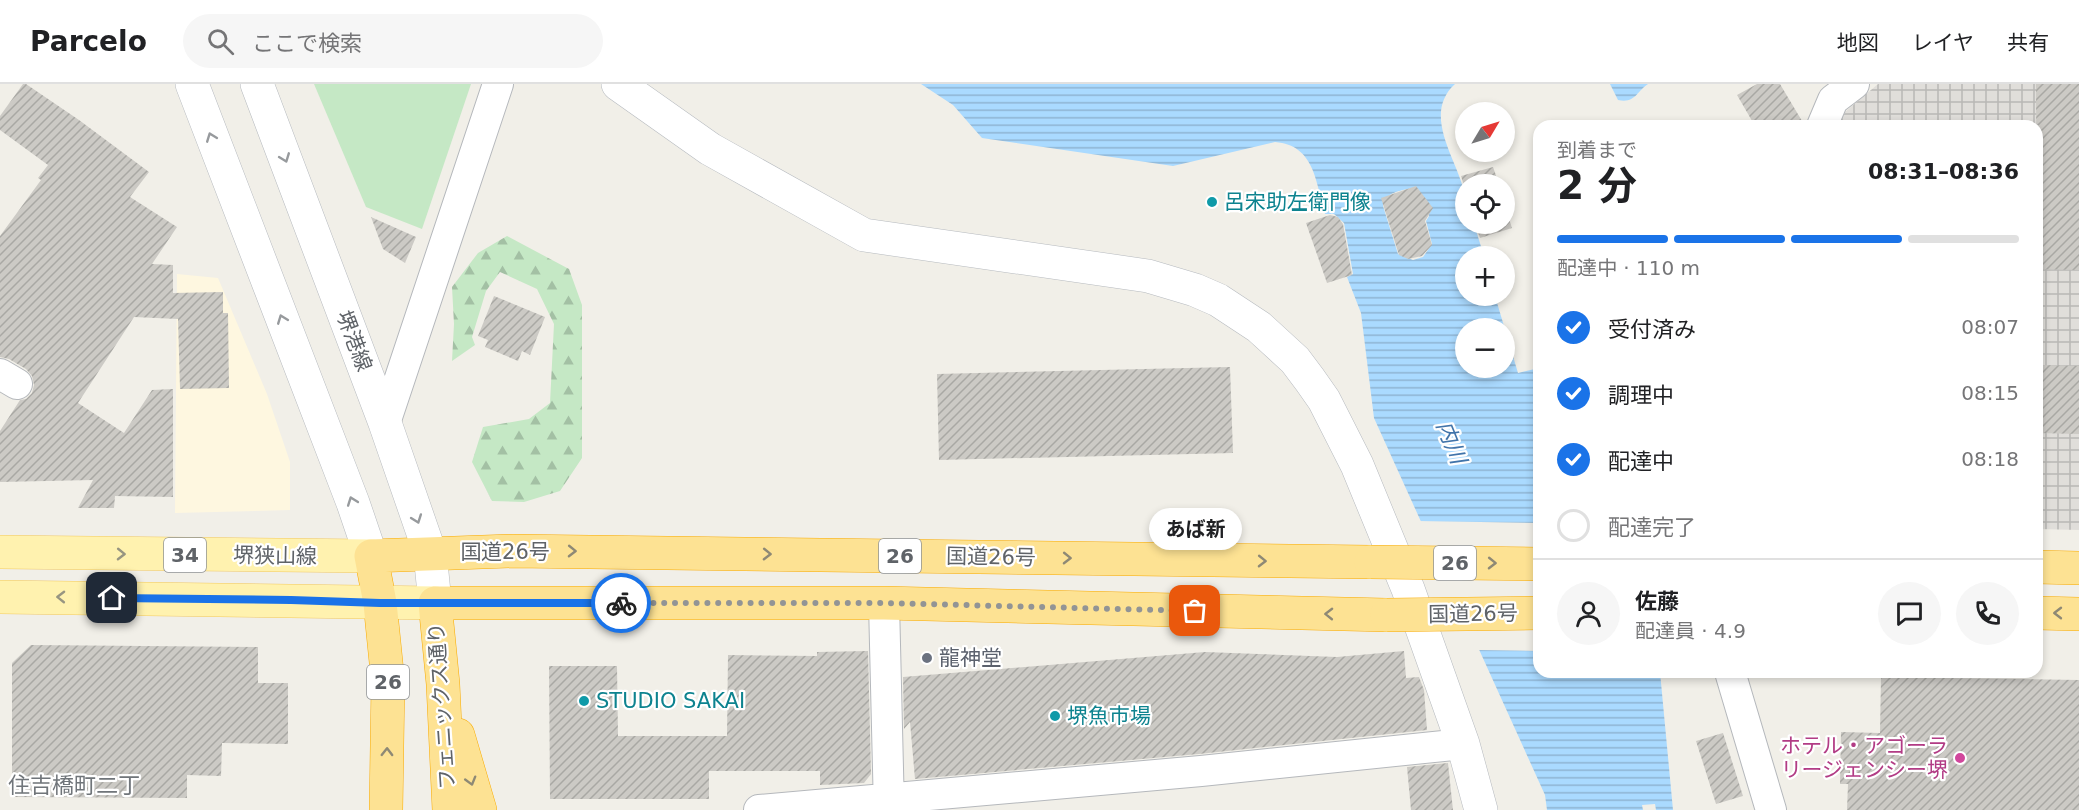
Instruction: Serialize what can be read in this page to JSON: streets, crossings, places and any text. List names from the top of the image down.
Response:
{
  "streets": {
    "highway": ["国道26号", "26", "フェニックス通り"],
    "main road": ["34", "堺狭山線"],
    "street": ["堺港線"]
  },
  "crossings": [
    ["堺港線", "国道26号"],
    ["堺港線", "堺狭山線"],
    ["堺港線", "フェニックス通り"],
    ["国道26号", "堺狭山線"],
    ["国道26号", "26"],
    ["国道26号", "フェニックス通り"],
    ["堺狭山線", "26"],
    ["堺狭山線", "フェニックス通り"]
  ],
  "districts": ["住吉橋町二丁"],
  "water": ["内川"],
  "places": [
    "呂宋助左衛門像",
    "あば新",
    "龍神堂",
    "STUDIO SAKAI",
    "堺魚市場",
    "ホテル・アゴーラ リージェンシー堺"
  ],
  "north": "top right",
  "page": {
    "header": "Parcelo",
    "search": "ここで検索",
    "nav": ["地図", "レイヤ", "共有"],
    "map_buttons": ["+", "−"],
    "heading": ["2 分", "到着まで", "08:31–08:36"],
    "panel": ["佐藤", "配達員 · 4.9"],
    "bar": "配達中 · 110 m",
    "list": [
      ["受付済み", "08:07"],
      ["調理中", "08:15"],
      ["配達中", "08:18"],
      "配達完了"
    ],
    "bubble": "あば新"
  }
}
